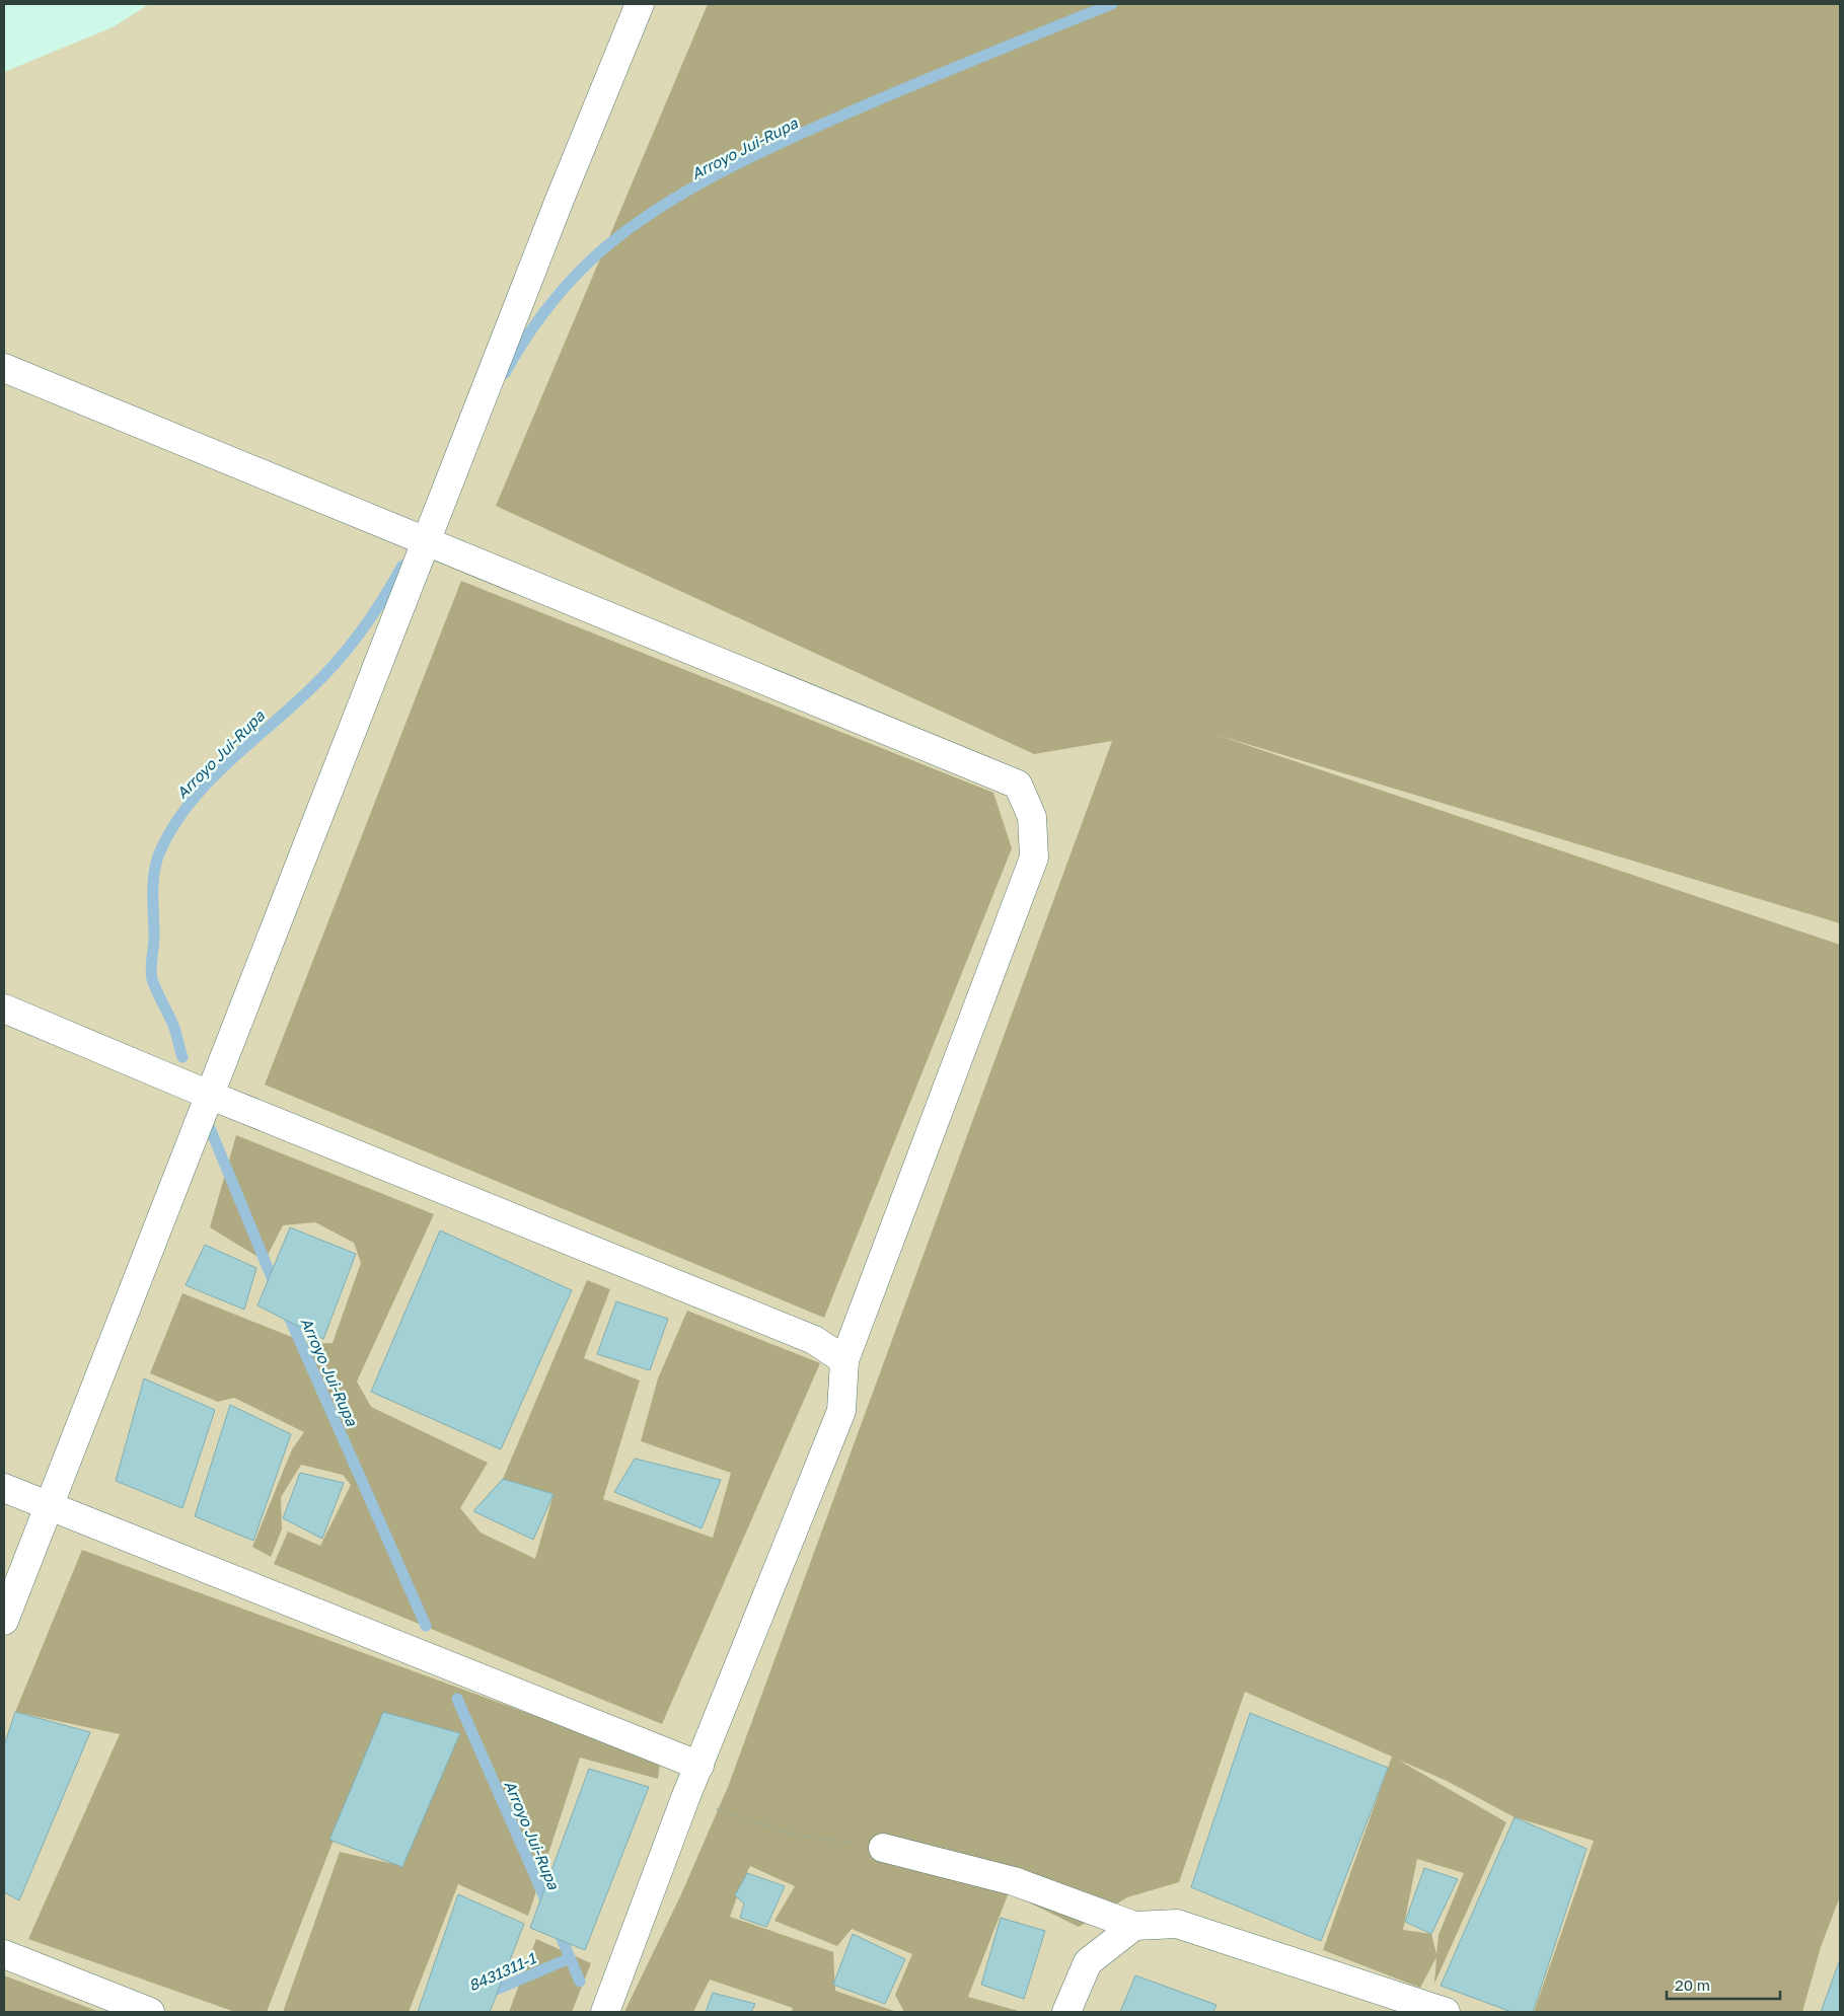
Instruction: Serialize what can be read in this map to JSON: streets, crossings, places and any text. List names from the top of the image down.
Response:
{
  "water": ["Arroyo Jui-Rupa", "8431311-1"],
  "scale_bar": "20 m"
}
